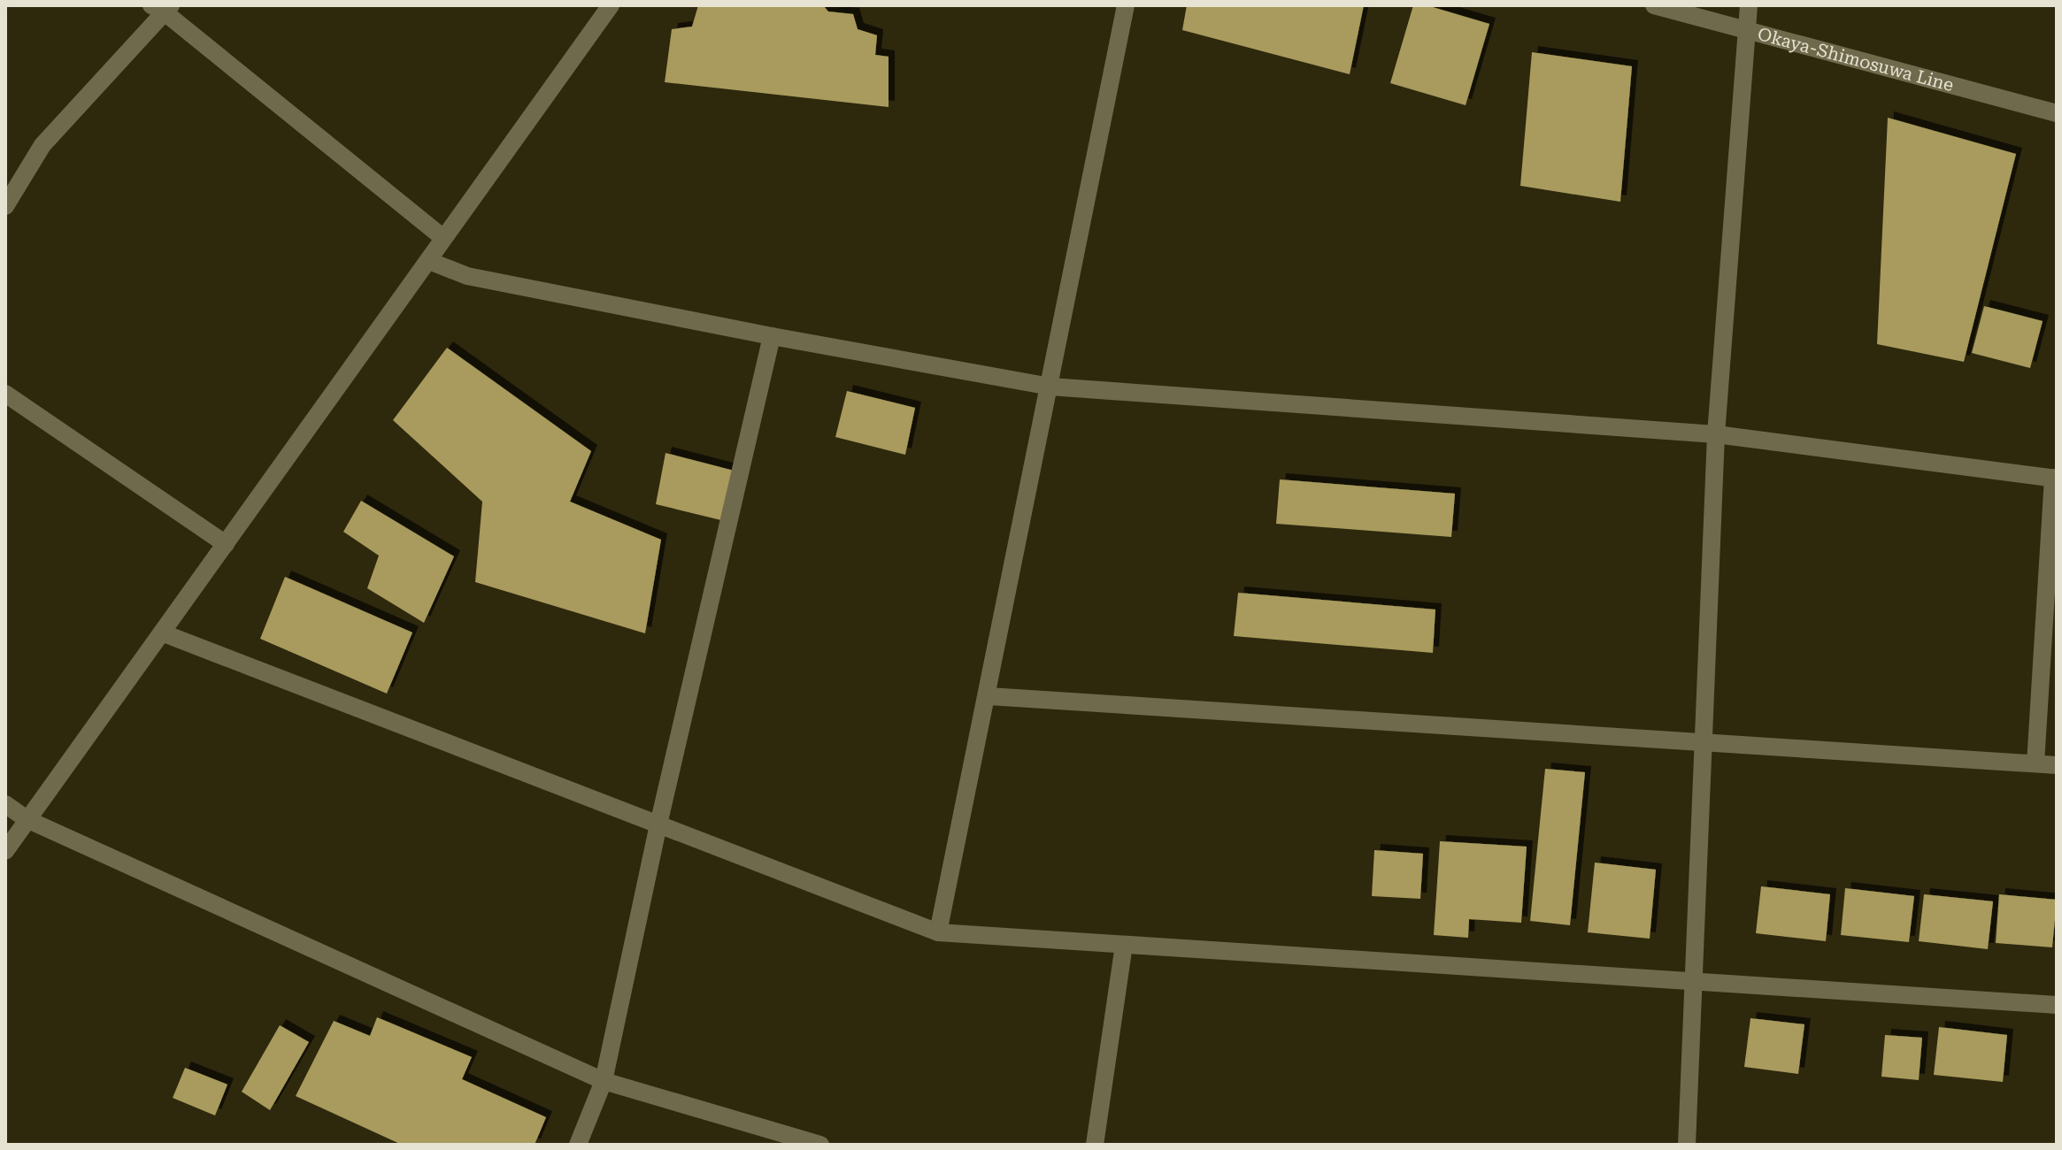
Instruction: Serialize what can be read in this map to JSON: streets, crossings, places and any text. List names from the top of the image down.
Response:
{
  "streets": {
    "street": ["Okaya-Shimosuwa Line"]
  }
}
